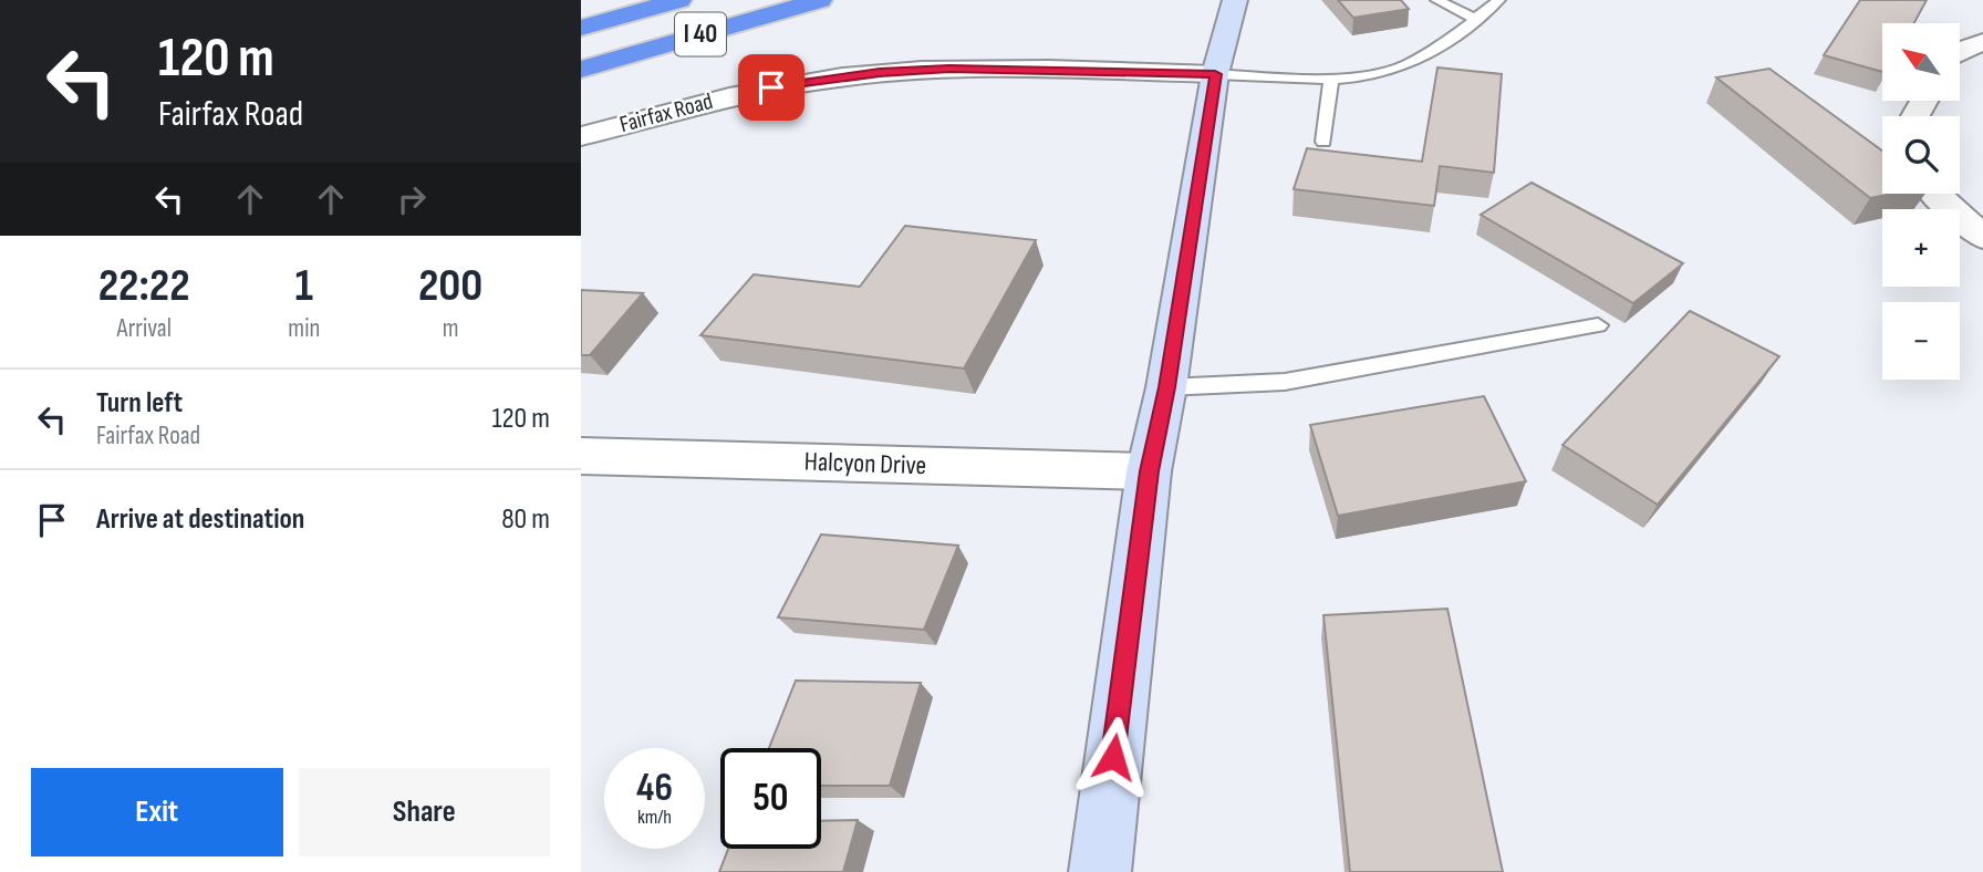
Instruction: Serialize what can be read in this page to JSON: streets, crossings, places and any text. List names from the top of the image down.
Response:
{
  "streets": {
    "highway": ["I 40"],
    "street": ["Fairfax Road", "Halcyon Drive"]
  },
  "north": "top left",
  "page": {
    "turn": ["120 m", "Fairfax Road"],
    "map_buttons": ["+", "−"],
    "eta": [
      "22:22",
      "Arrival",
      "1",
      "min",
      "200",
      "m"
    ],
    "list": [
      {
        "name": "Turn left",
        "note": "Fairfax Road",
        "value": "120 m"
      },
      {
        "name": "Arrive at destination",
        "value": "80 m"
      }
    ],
    "speed": "46 km/h",
    "limit": "50",
    "buttons": ["Exit", "Share"]
  }
}
